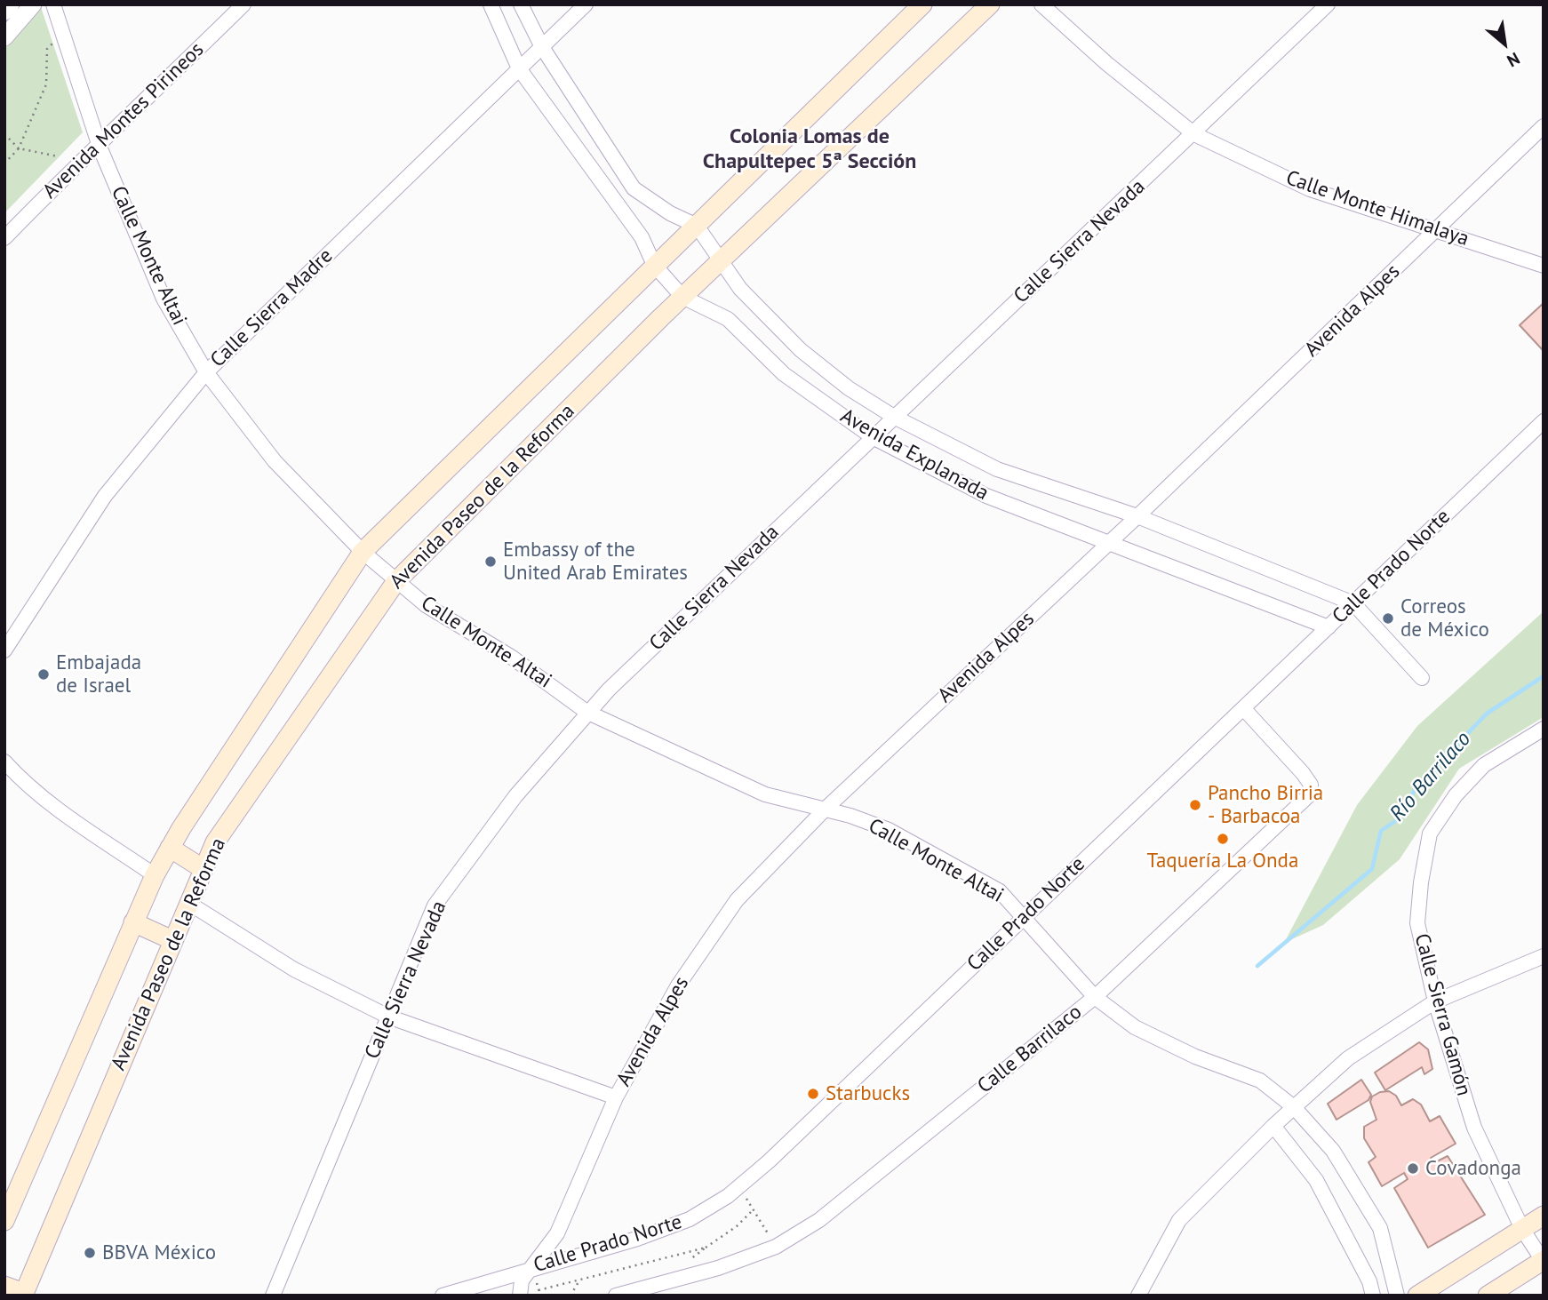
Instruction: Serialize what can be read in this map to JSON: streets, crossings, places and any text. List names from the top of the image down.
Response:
{
  "streets": {
    "main road": ["Avenida Paseo de la Reforma"],
    "street": [
      "Avenida Montes Pirineos",
      "Calle Monte Himalaya",
      "Calle Sierra Nevada",
      "Calle Monte Altai",
      "Calle Sierra Madre",
      "Avenida Alpes",
      "Avenida Explanada",
      "Calle Prado Norte",
      "Calle Sierra Gamón",
      "Calle Barrilaco"
    ]
  },
  "crossings": [
    ["Avenida Montes Pirineos", "Calle Monte Altai"],
    ["Calle Monte Himalaya", "Calle Sierra Nevada"],
    ["Calle Monte Himalaya", "Avenida Alpes"],
    ["Calle Sierra Nevada", "Calle Monte Altai"],
    ["Calle Sierra Nevada", "Avenida Explanada"],
    ["Calle Monte Altai", "Calle Sierra Madre"],
    ["Calle Monte Altai", "Avenida Alpes"],
    ["Calle Monte Altai", "Avenida Paseo de la Reforma"],
    ["Calle Monte Altai", "Calle Prado Norte"],
    ["Calle Monte Altai", "Calle Barrilaco"],
    ["Calle Sierra Madre", "Avenida Explanada"],
    ["Avenida Alpes", "Avenida Explanada"],
    ["Avenida Alpes", "Calle Prado Norte"],
    ["Avenida Explanada", "Avenida Paseo de la Reforma"],
    ["Avenida Explanada", "Calle Prado Norte"],
    ["Calle Prado Norte", "Calle Barrilaco"]
  ],
  "districts": ["Colonia Lomas de Chapultepec 5ª Sección"],
  "water": ["Río Barrilaco"],
  "places": [
    "Embassy of the United Arab Emirates",
    "Correos de México",
    "Embajada de Israel",
    "Pancho Birria - Barbacoa",
    "Taquería La Onda",
    "Starbucks",
    "Covadonga",
    "BBVA México"
  ],
  "north": "bottom right"
}
